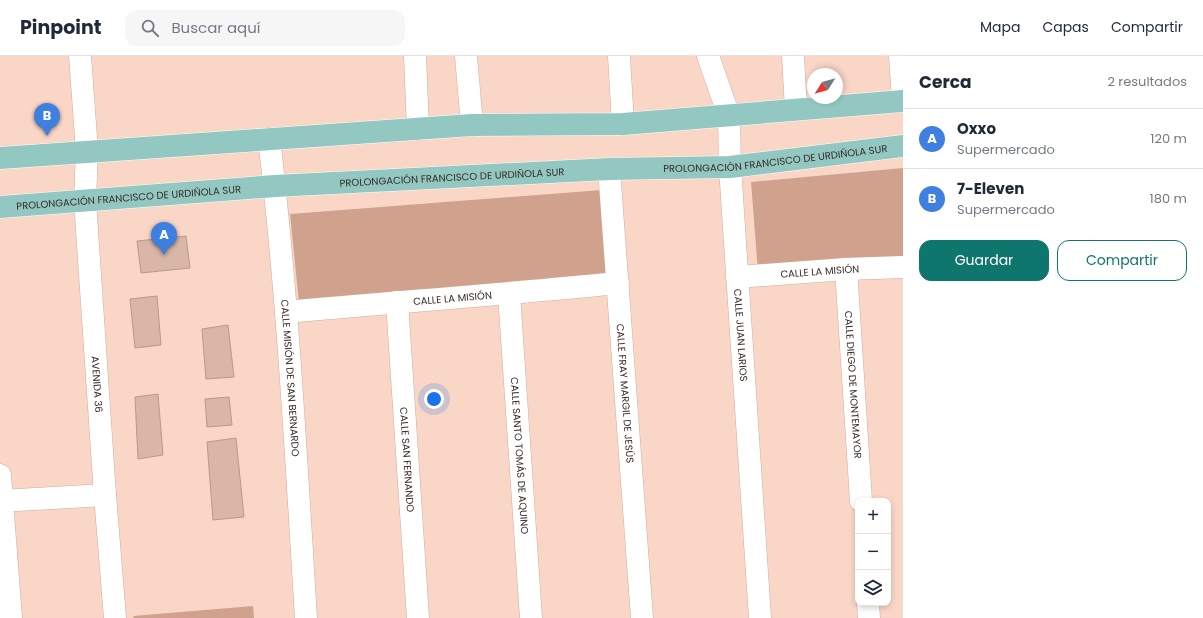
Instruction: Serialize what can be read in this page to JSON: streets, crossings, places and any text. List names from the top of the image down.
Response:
{
  "streets": {
    "main road": ["PROLONGACIÓN FRANCISCO DE URDIÑOLA SUR"],
    "street": [
      "CALLE LA MISIÓN",
      "CALLE JUAN LARIOS",
      "CALLE MISIÓN DE SAN BERNARDO",
      "AVENIDA 36",
      "CALLE DIEGO DE MONTEMAYOR",
      "CALLE FRAY MARGIL DE JESÚS",
      "CALLE SANTO TOMÁS DE AQUINO",
      "CALLE SAN FERNANDO"
    ]
  },
  "crossings": [
    ["PROLONGACIÓN FRANCISCO DE URDIÑOLA SUR", "CALLE JUAN LARIOS"],
    ["PROLONGACIÓN FRANCISCO DE URDIÑOLA SUR", "CALLE MISIÓN DE SAN BERNARDO"],
    ["PROLONGACIÓN FRANCISCO DE URDIÑOLA SUR", "AVENIDA 36"],
    ["PROLONGACIÓN FRANCISCO DE URDIÑOLA SUR", "CALLE FRAY MARGIL DE JESÚS"],
    ["CALLE LA MISIÓN", "CALLE JUAN LARIOS"],
    ["CALLE LA MISIÓN", "CALLE MISIÓN DE SAN BERNARDO"],
    ["CALLE LA MISIÓN", "CALLE DIEGO DE MONTEMAYOR"],
    ["CALLE LA MISIÓN", "CALLE FRAY MARGIL DE JESÚS"],
    ["CALLE LA MISIÓN", "CALLE SANTO TOMÁS DE AQUINO"],
    ["CALLE LA MISIÓN", "CALLE SAN FERNANDO"]
  ],
  "north": "bottom left",
  "page": {
    "header": "Pinpoint",
    "search": "Buscar aquí",
    "nav": ["Mapa", "Capas", "Compartir"],
    "heading": ["Cerca", "2 resultados"],
    "pins": ["B", "A"],
    "list": [
      {
        "mark": "A",
        "name": "Oxxo",
        "note": "Supermercado",
        "value": "120 m"
      },
      {
        "mark": "B",
        "name": "7-Eleven",
        "note": "Supermercado",
        "value": "180 m"
      }
    ],
    "buttons": ["Guardar", "Compartir"],
    "map_buttons": ["+", "−"]
  }
}
